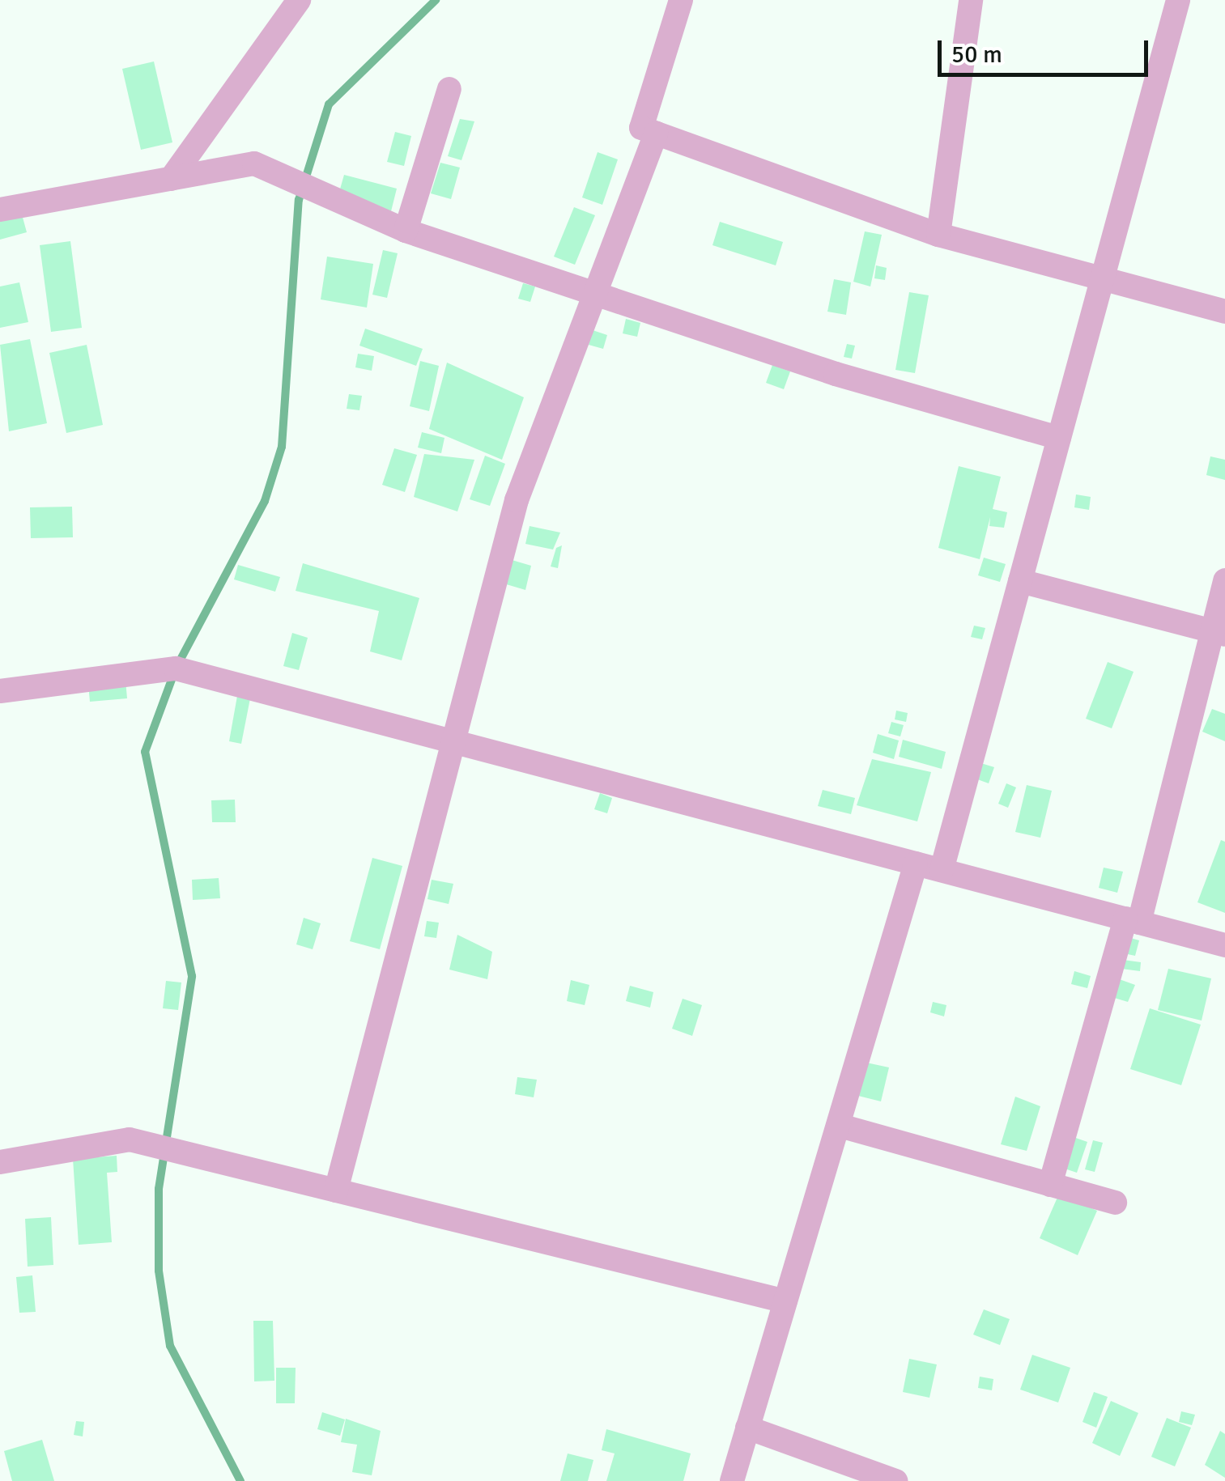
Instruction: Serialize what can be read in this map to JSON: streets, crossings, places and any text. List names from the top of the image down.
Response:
{
  "scale_bar": "50 m"
}
